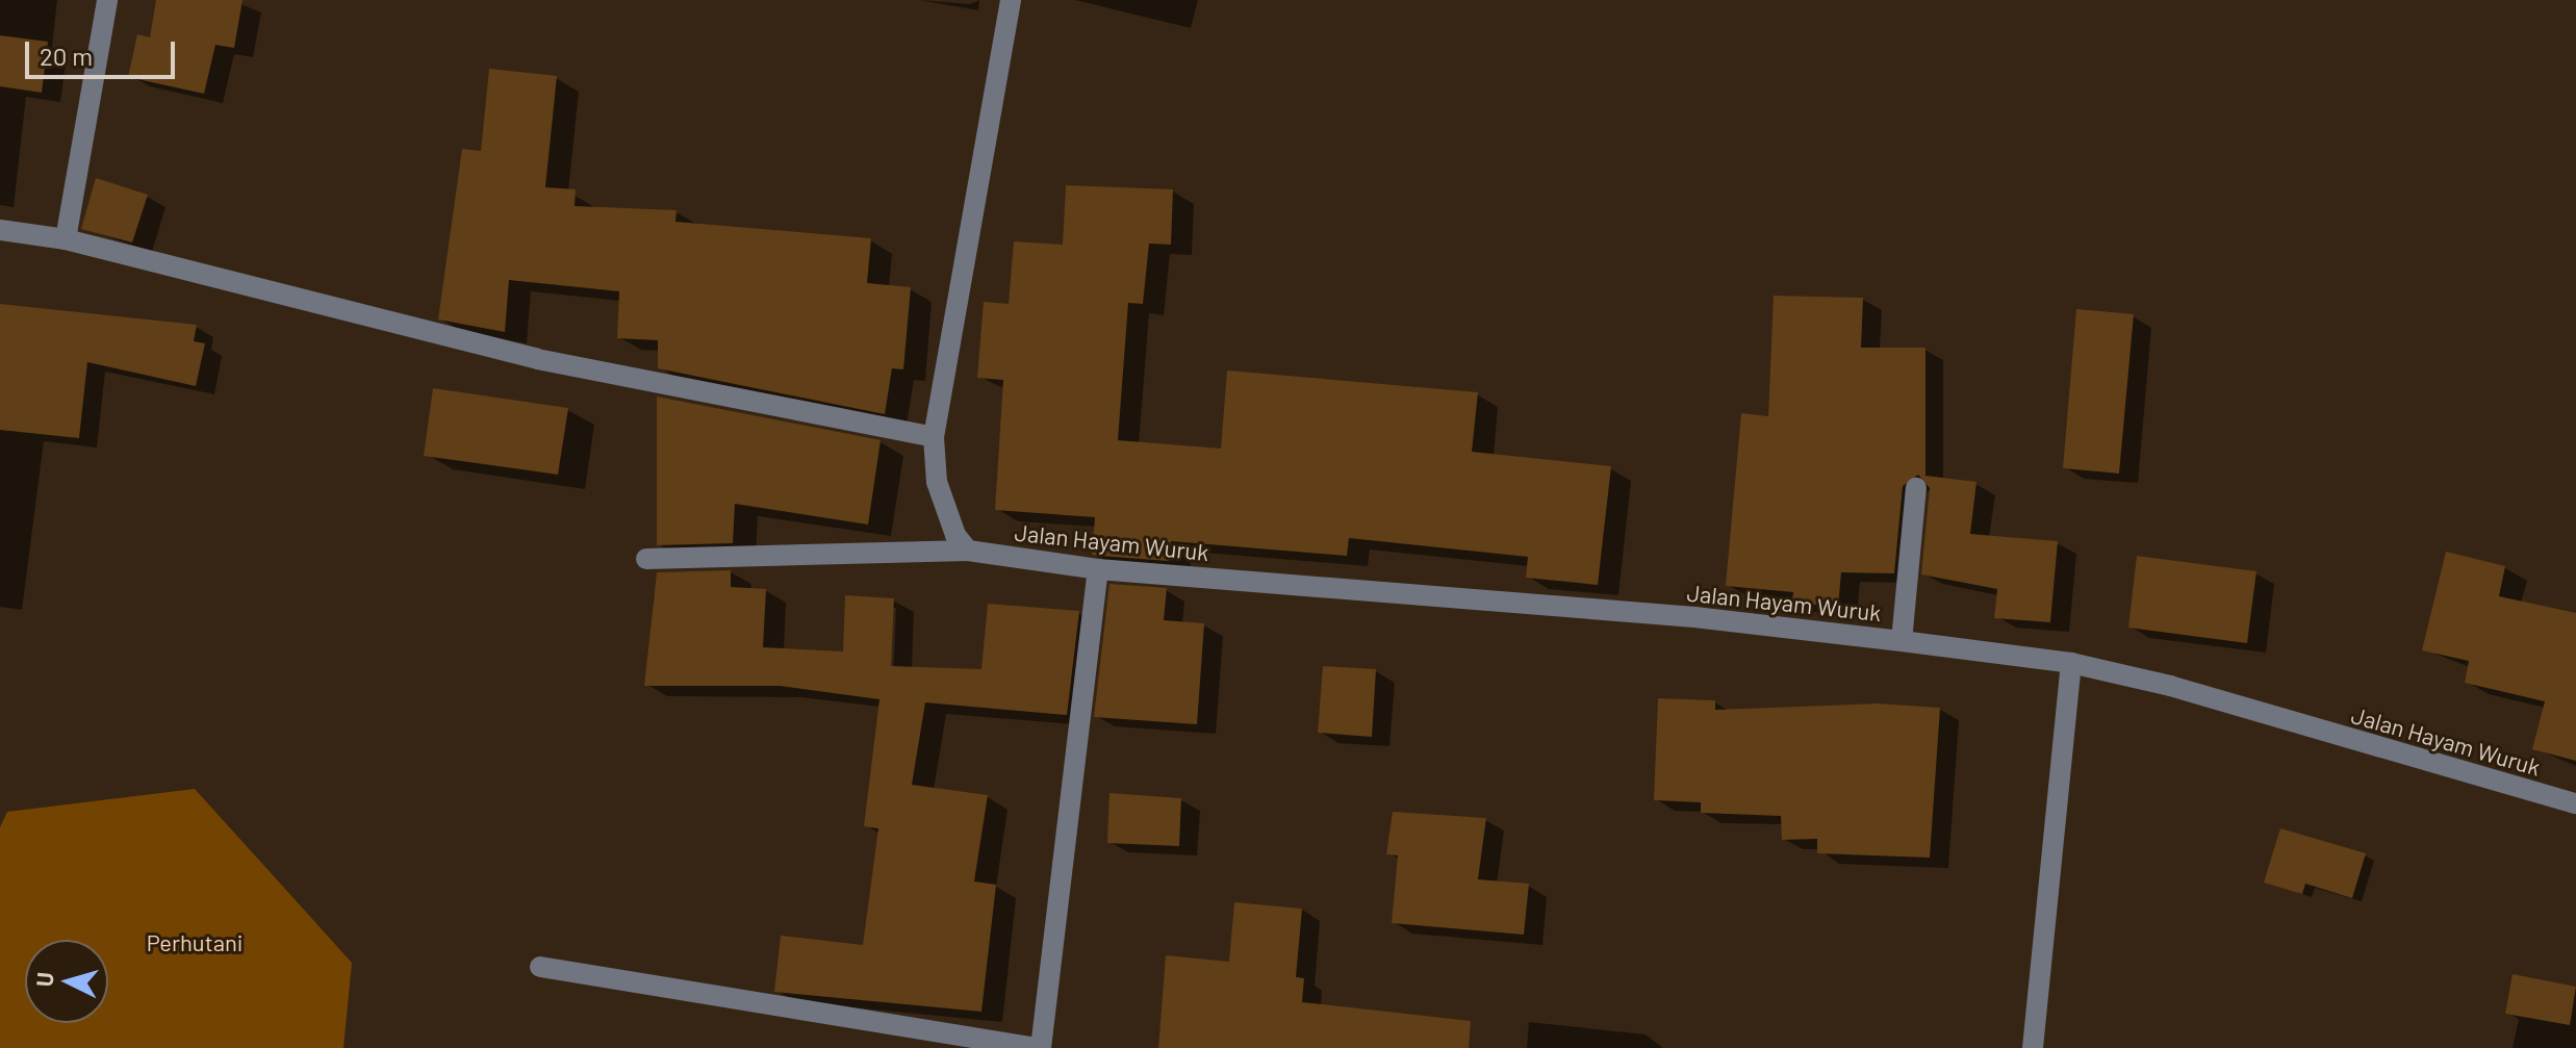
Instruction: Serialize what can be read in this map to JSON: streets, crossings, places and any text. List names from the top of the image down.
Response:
{
  "streets": {
    "street": ["Jalan Hayam Wuruk"]
  },
  "parks": ["Perhutani"],
  "scale_bar": "20 m",
  "north": "left"
}
